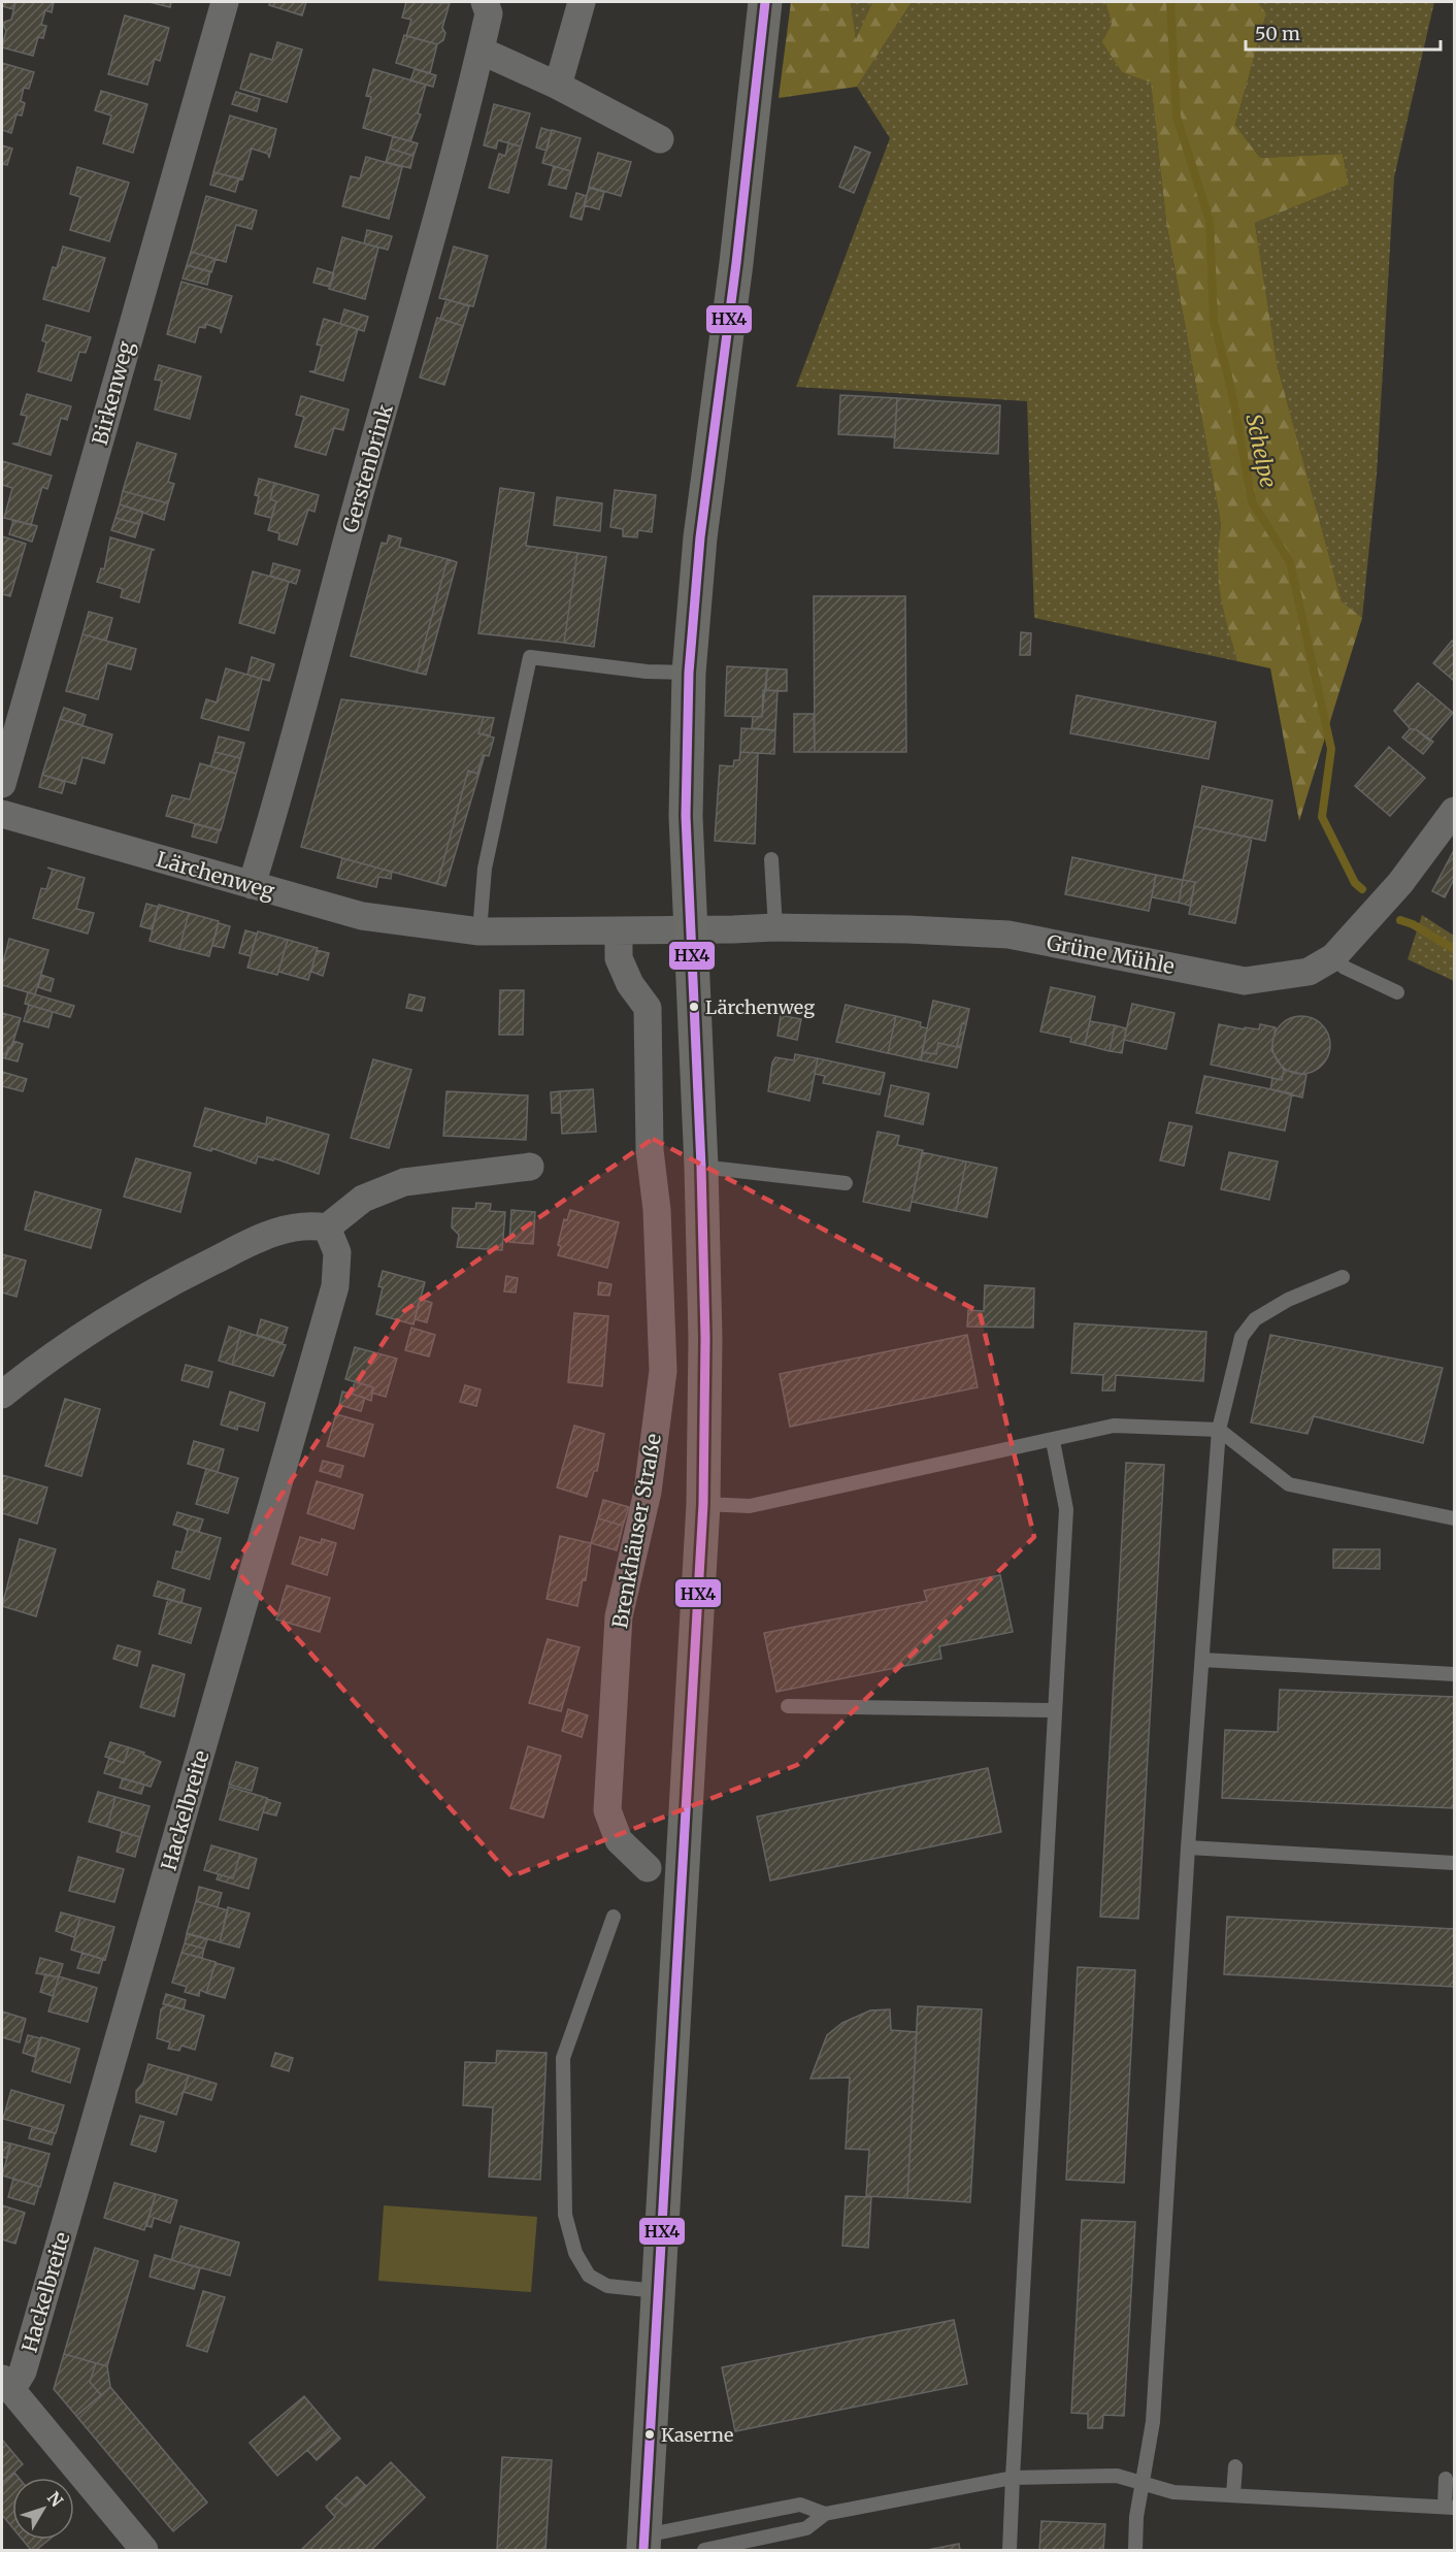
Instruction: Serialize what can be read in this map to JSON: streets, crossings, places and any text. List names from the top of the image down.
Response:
{
  "streets": {
    "street": [
      "Birkenweg",
      "Gerstenbrink",
      "Lärchenweg",
      "Grüne Mühle",
      "Brenkhäuser Straße",
      "Hackelbreite"
    ]
  },
  "crossings": [
    ["Gerstenbrink", "Lärchenweg"],
    ["Lärchenweg", "Grüne Mühle"],
    ["Lärchenweg", "Brenkhäuser Straße"]
  ],
  "water": ["Schelpe"],
  "places": ["Lärchenweg", "Kaserne"],
  "lines": ["transit line HX4"],
  "scale_bar": "50 m",
  "north": "top right"
}
